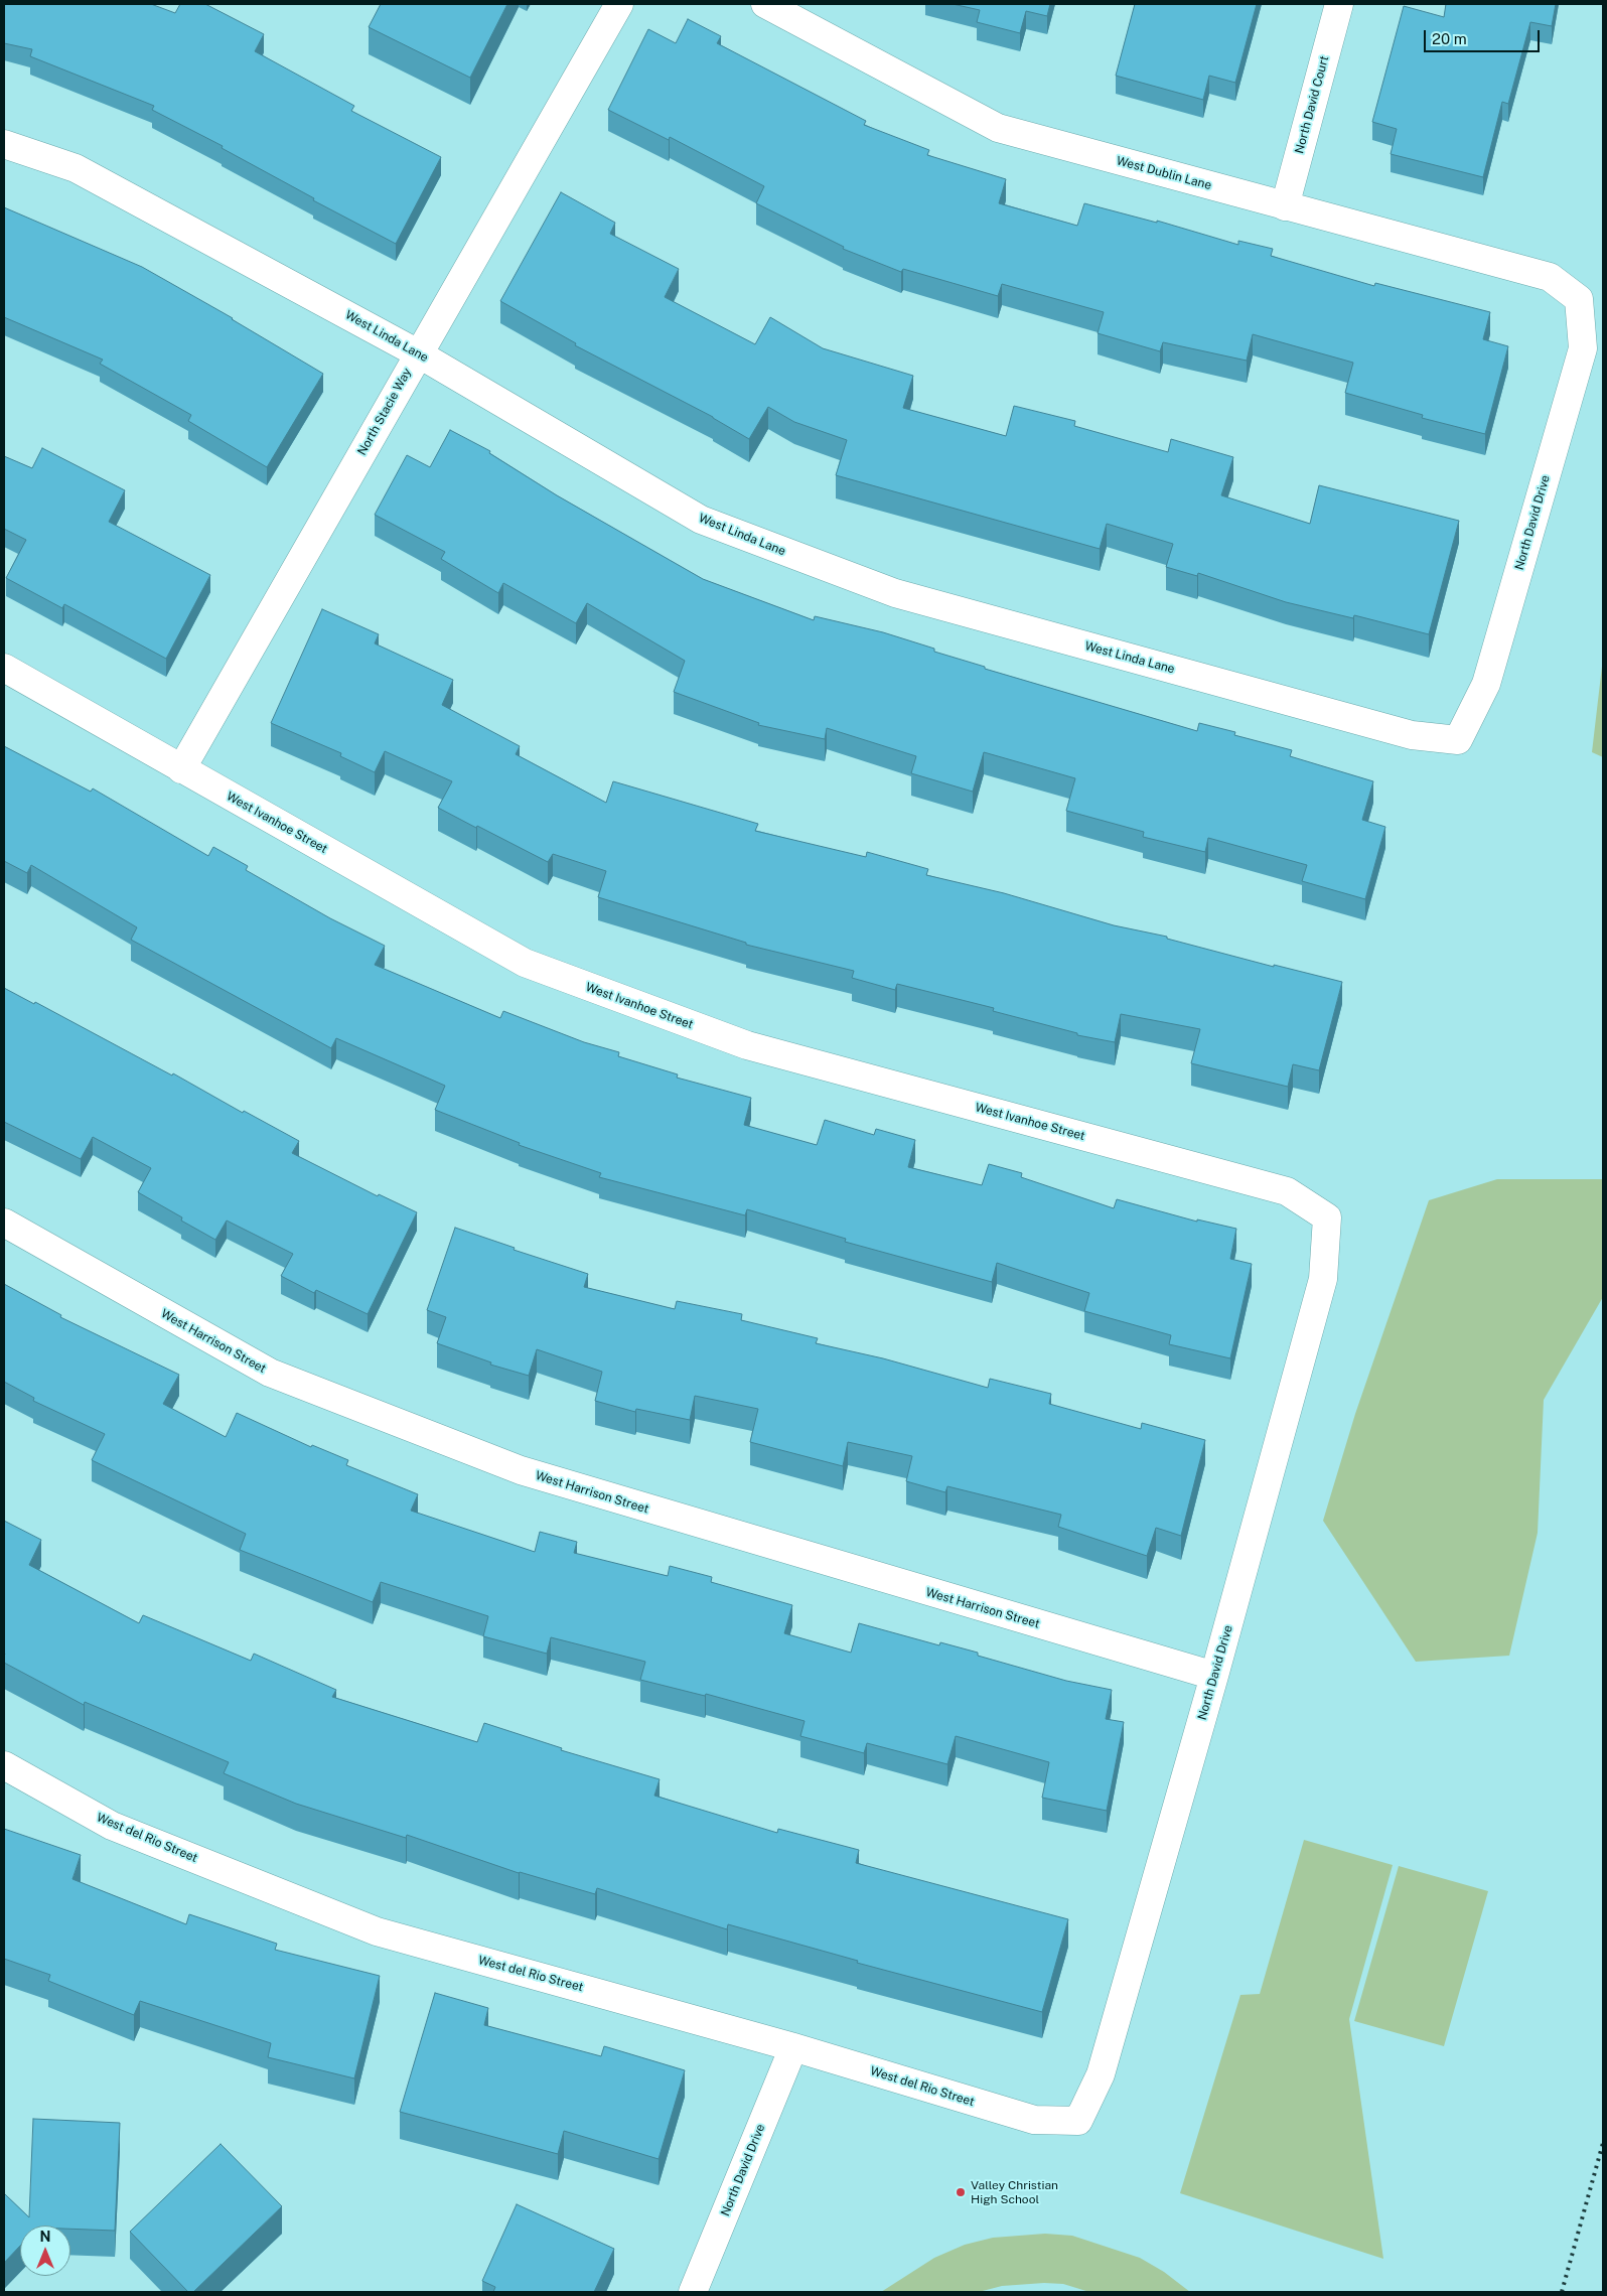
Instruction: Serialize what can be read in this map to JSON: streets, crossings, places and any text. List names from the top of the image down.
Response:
{
  "streets": {
    "street": [
      "North David Court",
      "West Dublin Lane",
      "West Linda Lane",
      "North Stacie Way",
      "North David Drive",
      "West Ivanhoe Street",
      "West Harrison Street",
      "West del Rio Street"
    ]
  },
  "crossings": [
    ["North David Court", "West Dublin Lane"],
    ["West Dublin Lane", "North David Drive"],
    ["West Linda Lane", "North Stacie Way"],
    ["West Linda Lane", "North David Drive"],
    ["North Stacie Way", "West Ivanhoe Street"],
    ["North David Drive", "West Ivanhoe Street"],
    ["North David Drive", "West Harrison Street"],
    ["North David Drive", "West del Rio Street"]
  ],
  "places": ["Valley Christian High School"],
  "scale_bar": "20 m",
  "north": "top"
}
